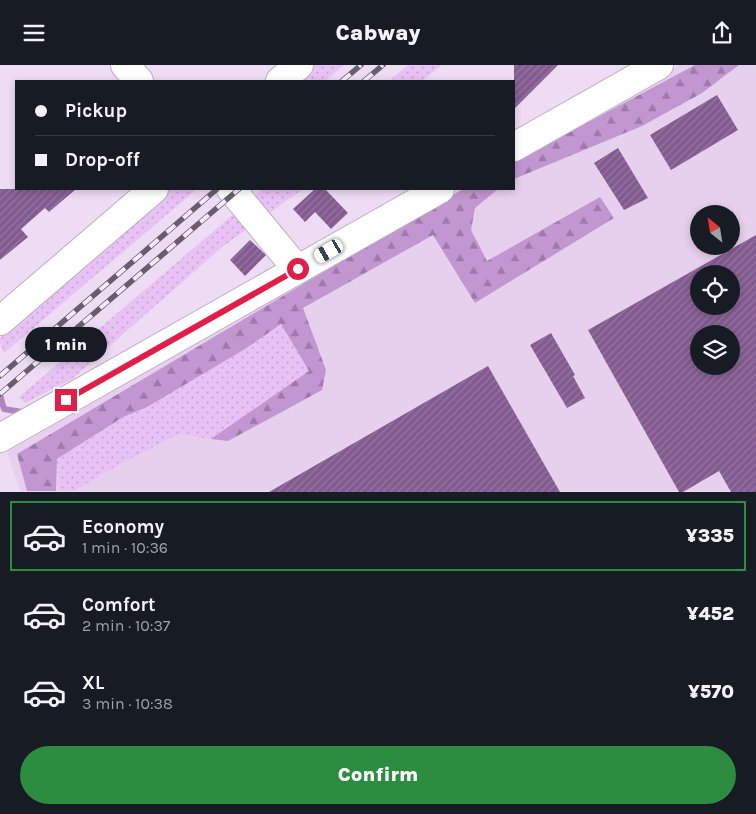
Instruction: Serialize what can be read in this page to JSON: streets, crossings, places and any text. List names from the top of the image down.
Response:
{
  "north": "top left",
  "page": {
    "header": "Cabway",
    "banner": ["Pickup", "Drop-off"],
    "bubble": "1 min",
    "list": [
      {
        "name": "Economy",
        "note": "1 min · 10:36",
        "value": "¥335"
      },
      {
        "name": "Comfort",
        "note": "2 min · 10:37",
        "value": "¥452"
      },
      {
        "name": "XL",
        "note": "3 min · 10:38",
        "value": "¥570"
      }
    ],
    "buttons": "Confirm"
  }
}
